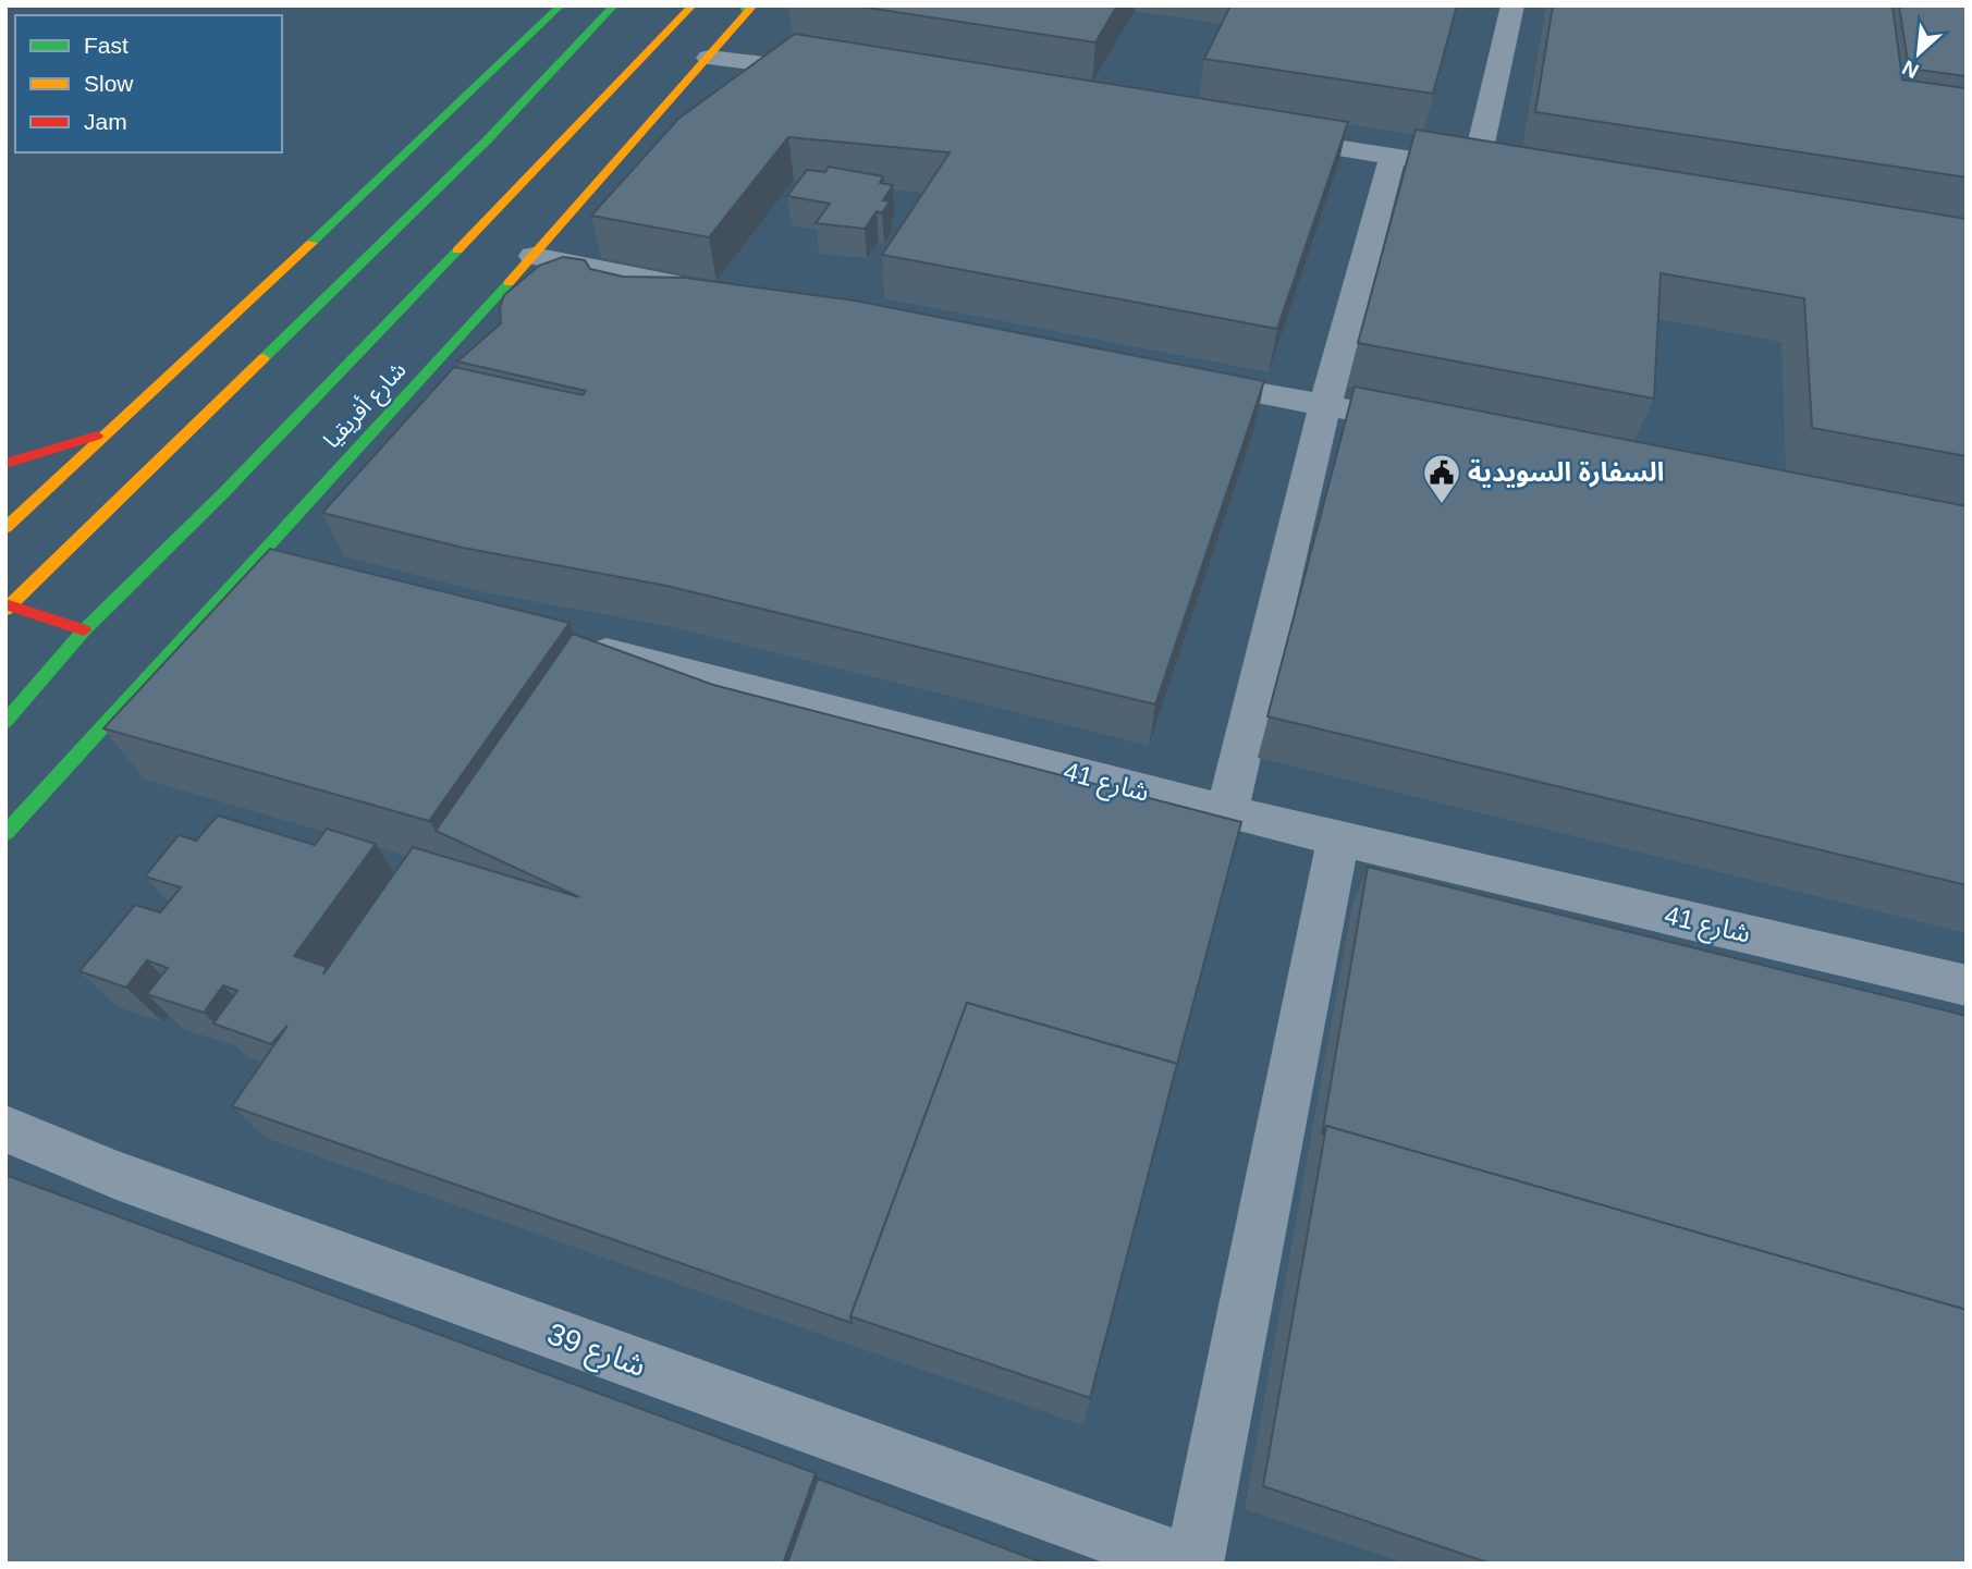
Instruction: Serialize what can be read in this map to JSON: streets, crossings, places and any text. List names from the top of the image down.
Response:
{
  "streets": {
    "main road": ["شارع أفريقيا"],
    "street": ["شارع 41", "شارع 39"]
  },
  "places": {
    "public building": ["السفارة السويدية"]
  },
  "legend": ["Fast", "Slow", "Jam"],
  "north": "bottom left"
}
